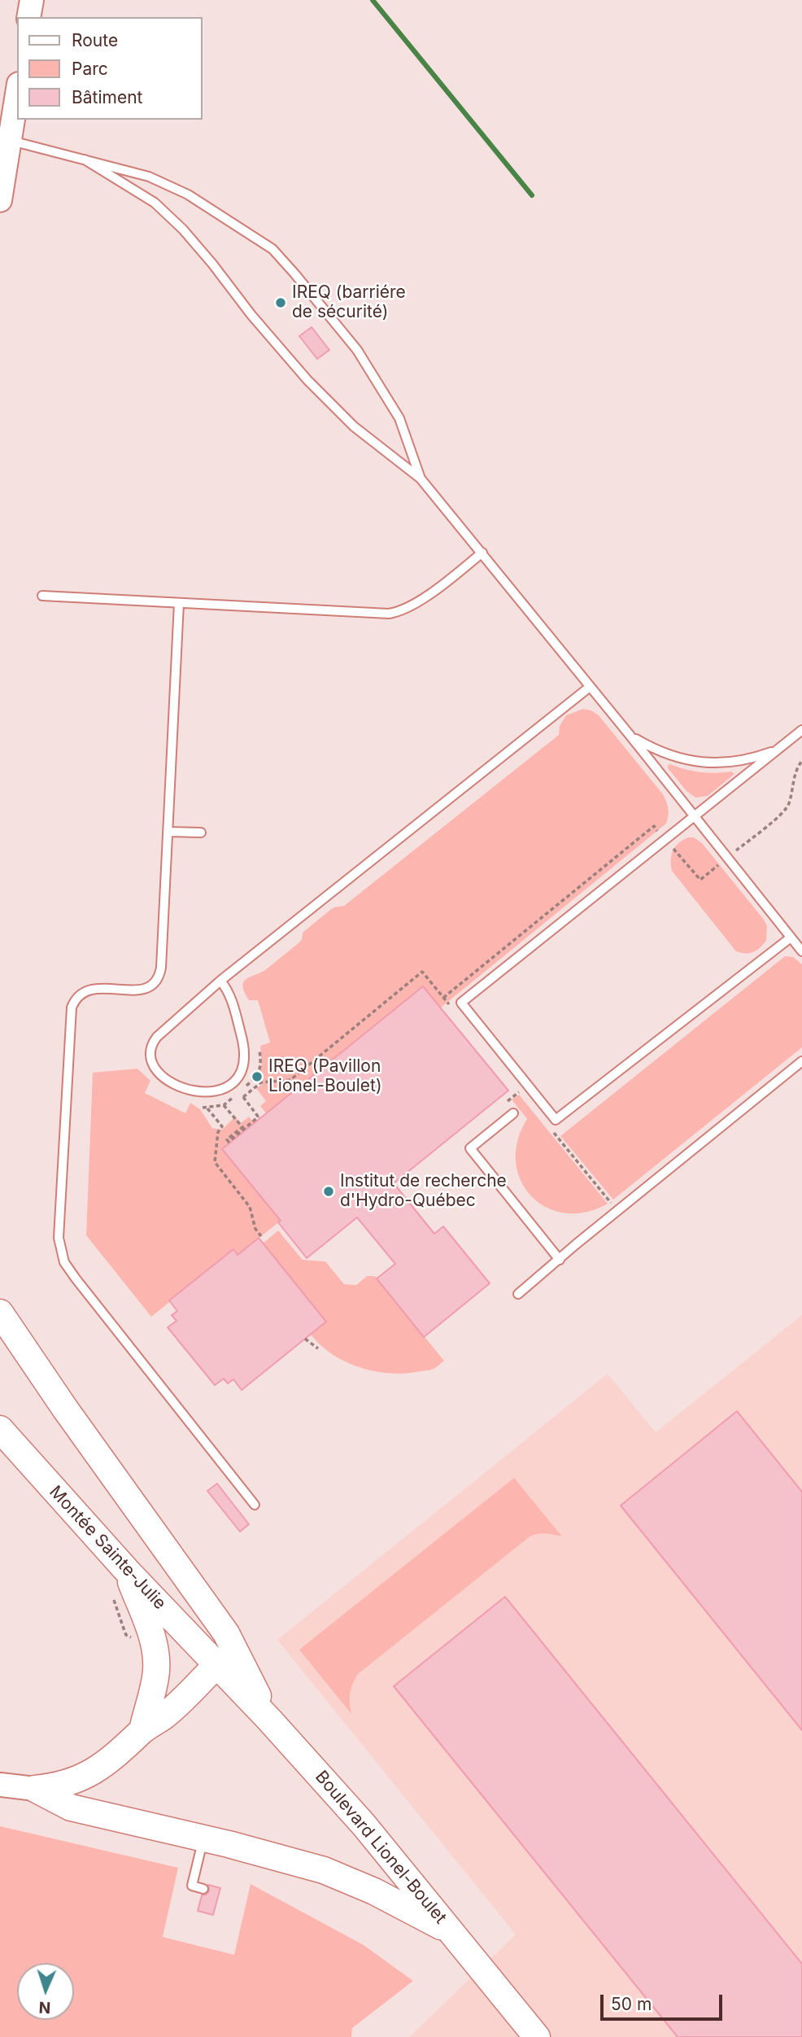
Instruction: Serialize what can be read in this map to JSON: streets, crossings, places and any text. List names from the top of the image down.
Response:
{
  "streets": {
    "main road": ["Montée Sainte-Julie", "Boulevard Lionel-Boulet"]
  },
  "crossings": [
    ["Montée Sainte-Julie", "Boulevard Lionel-Boulet"]
  ],
  "places": ["IREQ (barriére de sécurité)", "IREQ (Pavillon Lionel-Boulet)", "Institut de recherche d'Hydro-Québec"],
  "legend": ["Route", "Parc", "Bâtiment"],
  "scale_bar": "50 m",
  "north": "bottom"
}
